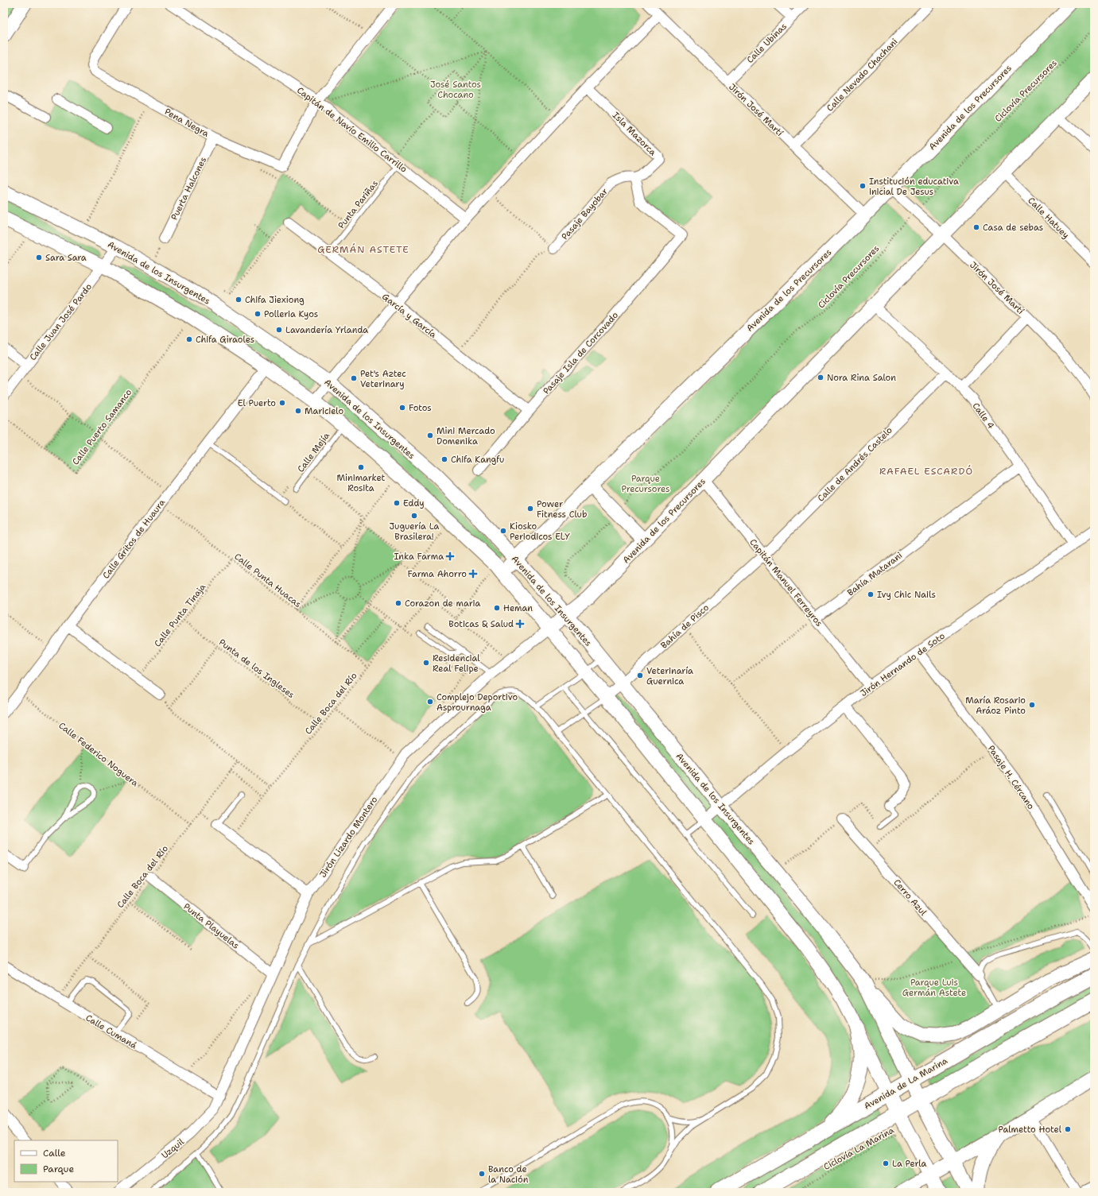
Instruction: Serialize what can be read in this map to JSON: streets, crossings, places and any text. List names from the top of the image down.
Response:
{
  "streets": {
    "main road": ["Avenida de los Precursores", "Avenida de los Insurgentes", "Avenida de La Marina"],
    "street": [
      "Calle Ubinas",
      "Calle Nevado Chachani",
      "Jirón José Martí",
      "Pena Negra",
      "Capitán de Navío Emilio Carrillo",
      "Isla Mazorca",
      "Puerta Halcones",
      "Pasaje Bayobar",
      "Calle Hatuey",
      "García y García",
      "Calle Juan José Pardo",
      "Pasaje Isla de Corcovado",
      "Calle 4",
      "Calle de Andrés Castelo",
      "Calle Gritos de Huaura",
      "Bahía Matarani",
      "Capitán Manuel Ferreyros",
      "Bahía de Pisco",
      "Jirón Hernando de Soto",
      "Pasaje H. Cércano",
      "Jirón Lizardo Montero",
      "Cerro Azul",
      "Punta Playuelas",
      "Calle Cumaná",
      "Uzquil"
    ],
    "lane": ["Punta Pariñas", "Calle Mejía"],
    "path": [
      "Ciclovía Precursores",
      "Calle Puerto Samanco",
      "Calle Punta Huacas",
      "Calle Punta Tinaja",
      "Punta de los Ingleses",
      "Calle Boca del Río",
      "Calle Federico Noguera",
      "Ciclovía La Marina"
    ]
  },
  "crossings": [
    ["Calle Ubinas", "Jirón José Martí"],
    ["Calle Nevado Chachani", "Jirón José Martí"],
    ["Ciclovía Precursores", "Avenida de los Precursores"],
    ["Ciclovía Precursores", "Jirón José Martí"],
    ["Avenida de los Precursores", "Jirón José Martí"],
    ["Avenida de los Precursores", "Calle Hatuey"],
    ["Avenida de los Precursores", "Avenida de los Insurgentes"],
    ["Avenida de los Precursores", "Calle 4"],
    ["Avenida de los Precursores", "Capitán Manuel Ferreyros"],
    ["Avenida de los Precursores", "Jirón Lizardo Montero"],
    ["Pena Negra", "Puerta Halcones"],
    ["Capitán de Navío Emilio Carrillo", "Punta Pariñas"],
    ["Isla Mazorca", "Pasaje Bayobar"],
    ["Isla Mazorca", "Pasaje Isla de Corcovado"],
    ["Punta Pariñas", "García y García"],
    ["Pasaje Bayobar", "Pasaje Isla de Corcovado"],
    ["Avenida de los Insurgentes", "Calle Juan José Pardo"],
    ["Avenida de los Insurgentes", "Bahía de Pisco"],
    ["Avenida de los Insurgentes", "Jirón Hernando de Soto"],
    ["Avenida de los Insurgentes", "Avenida de La Marina"],
    ["García y García", "Pasaje Isla de Corcovado"],
    ["Calle 4", "Calle de Andrés Castelo"],
    ["Calle 4", "Bahía Matarani"],
    ["Calle 4", "Jirón Hernando de Soto"],
    ["Calle de Andrés Castelo", "Capitán Manuel Ferreyros"],
    ["Calle de Andrés Castelo", "Bahía de Pisco"],
    ["Calle Gritos de Huaura", "Calle Punta Huacas"],
    ["Calle Gritos de Huaura", "Calle Federico Noguera"],
    ["Bahía Matarani", "Capitán Manuel Ferreyros"],
    ["Calle Punta Huacas", "Calle Punta Tinaja"],
    ["Calle Punta Huacas", "Calle Boca del Río"],
    ["Capitán Manuel Ferreyros", "Bahía de Pisco"],
    ["Capitán Manuel Ferreyros", "Jirón Hernando de Soto"],
    ["Calle Punta Tinaja", "Punta de los Ingleses"],
    ["Jirón Hernando de Soto", "Pasaje H. Cércano"],
    ["Punta de los Ingleses", "Calle Boca del Río"],
    ["Calle Boca del Río", "Calle Federico Noguera"],
    ["Calle Boca del Río", "Punta Playuelas"],
    ["Calle Boca del Río", "Calle Cumaná"],
    ["Jirón Lizardo Montero", "Punta Playuelas"],
    ["Jirón Lizardo Montero", "Calle Cumaná"],
    ["Jirón Lizardo Montero", "Uzquil"],
    ["Calle Cumaná", "Uzquil"]
  ],
  "districts": ["GERMÁN ASTETE", "RAFAEL ESCARDÓ"],
  "parks": ["José Santos Chocano", "Parque Precursores", "Parque Luis Germán Astete"],
  "places": {
    "other": [
      "Institución educativa inicial De Jesus",
      "Casa de sebas",
      "Sara Sara",
      "Chifa Jiexiong",
      "Polleria Kyos",
      "Lavandería Yrlanda",
      "Chifa Giraoles",
      "Nora Rina Salon",
      "Pet's Aztec Veterinary",
      "El Puerto",
      "Fotos",
      "Maricielo",
      "Mini Mercado Domenika",
      "Chifa Kangfu",
      "Minimarket Rosita",
      "Eddy",
      "Power Fitness Club",
      "Juguería La Brasilera!",
      "Kiosko Periodicos ELY",
      "Ivy Chic Nails",
      "Corazon de maria",
      "Heman",
      "Residencial Real Felipe",
      "Veterinaría Guernica",
      "Complejo Deportivo Asprournaga",
      "María Rosario Aráoz Pinto",
      "Palmetto Hotel",
      "La Perla",
      "Banco de la Nación"
    ],
    "health": ["Inka Farma", "Farma Ahorro", "Boticas & Salud"]
  },
  "legend": ["Calle", "Parque"]
}
